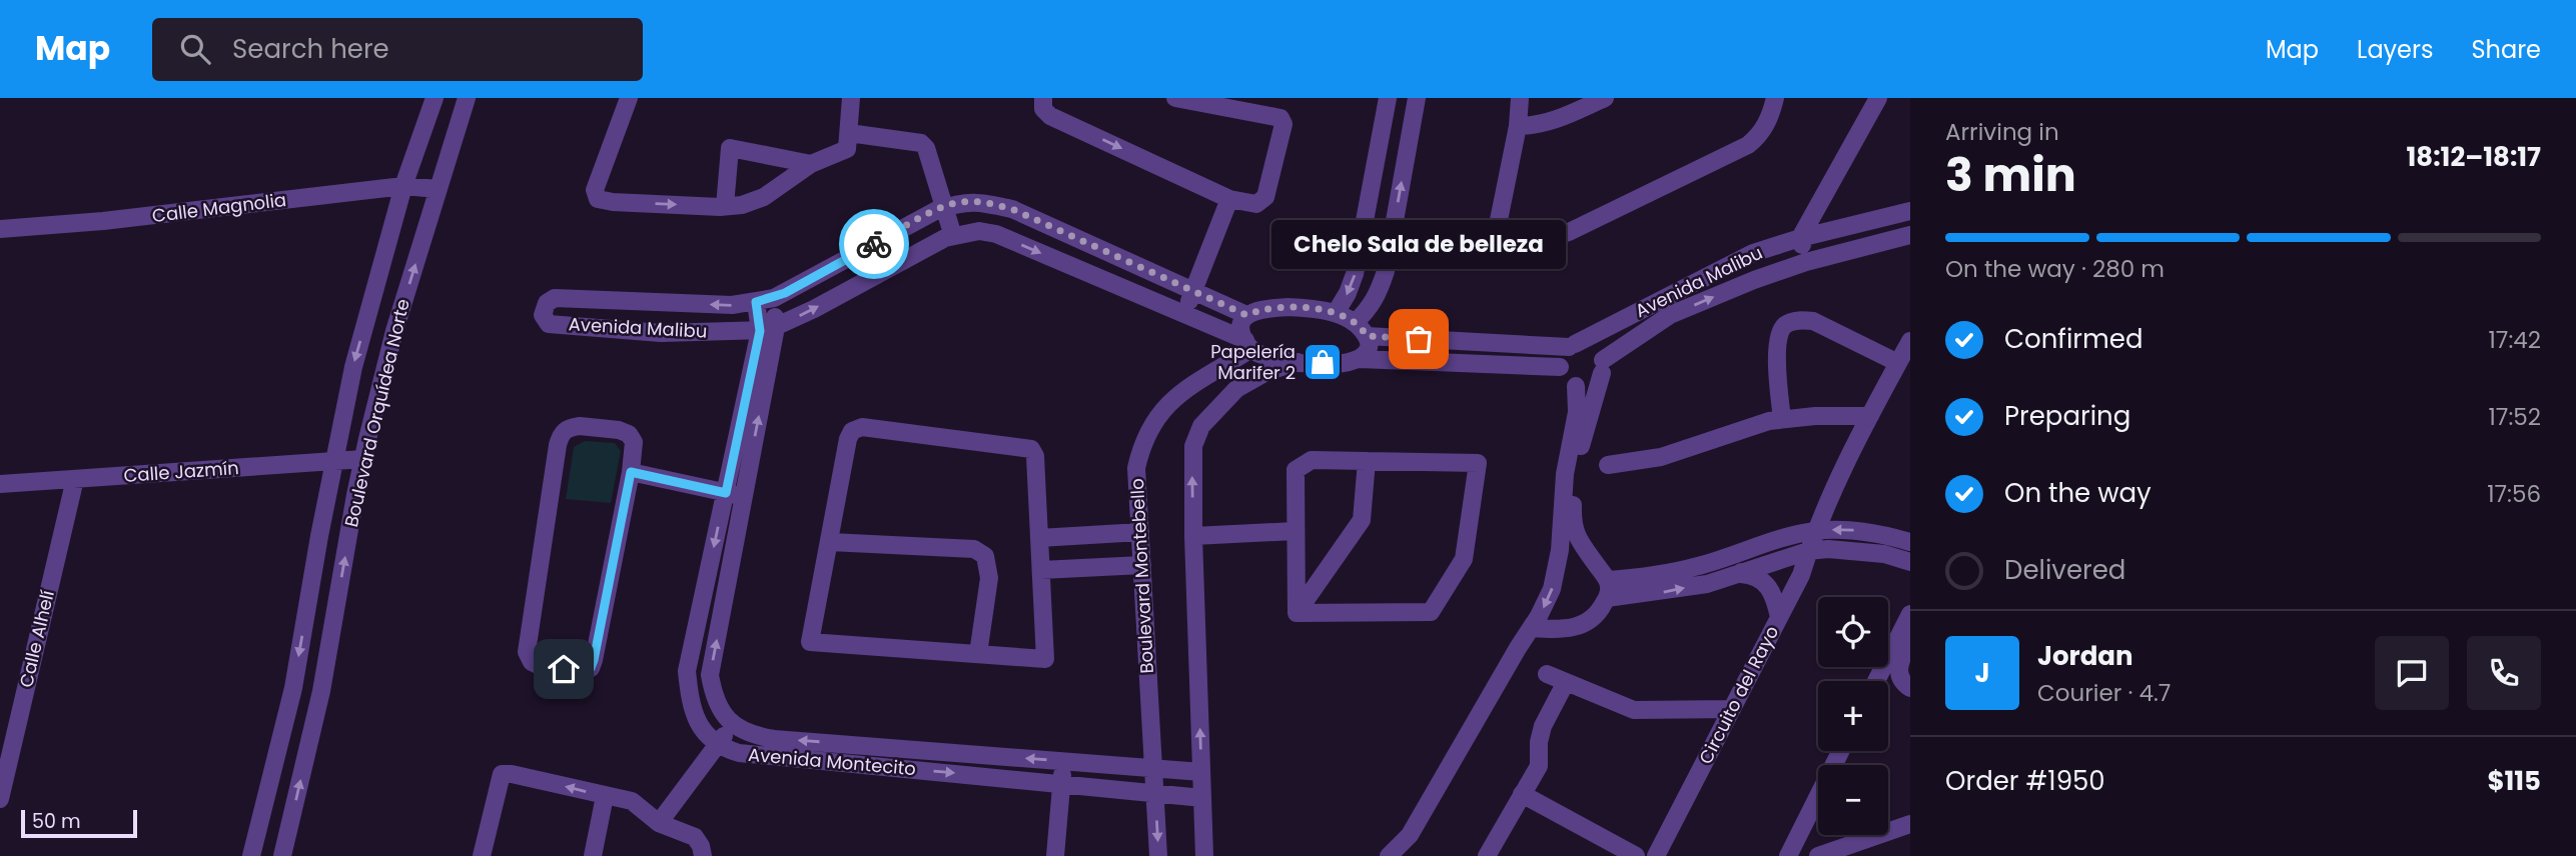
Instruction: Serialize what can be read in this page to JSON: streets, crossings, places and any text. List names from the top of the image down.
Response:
{
  "streets": {
    "street": [
      "Calle Magnolia",
      "Avenida Malibu",
      "Boulevard Orquídea Norte",
      "Calle Jazmín",
      "Boulevard Montebello",
      "Calle Alhelí",
      "Circuito del Rayo",
      "Avenida Montecito"
    ]
  },
  "crossings": [
    ["Calle Magnolia", "Boulevard Orquídea Norte"],
    ["Avenida Malibu", "Boulevard Montebello"],
    ["Avenida Malibu", "Avenida Montecito"],
    ["Boulevard Orquídea Norte", "Calle Jazmín"],
    ["Calle Jazmín", "Calle Alhelí"],
    ["Boulevard Montebello", "Avenida Montecito"]
  ],
  "places": {
    "other": ["Chelo Sala de belleza"],
    "shop": ["Papelería Marifer 2"]
  },
  "scale_bar": "50 m",
  "page": {
    "header": "Map",
    "search": "Search here",
    "nav": ["Map", "Layers", "Share"],
    "heading": ["3 min", "Arriving in", "18:12–18:17"],
    "panel": [
      "Jordan",
      "Courier · 4.7",
      "Order #1950",
      "$115"
    ],
    "bar": "On the way · 280 m",
    "bubble": "Chelo Sala de belleza",
    "list": [
      ["Confirmed", "17:42"],
      ["Preparing", "17:52"],
      ["On the way", "17:56"],
      "Delivered"
    ],
    "map_buttons": ["+", "−"],
    "round": "J",
    "scale": "50 m"
  }
}
